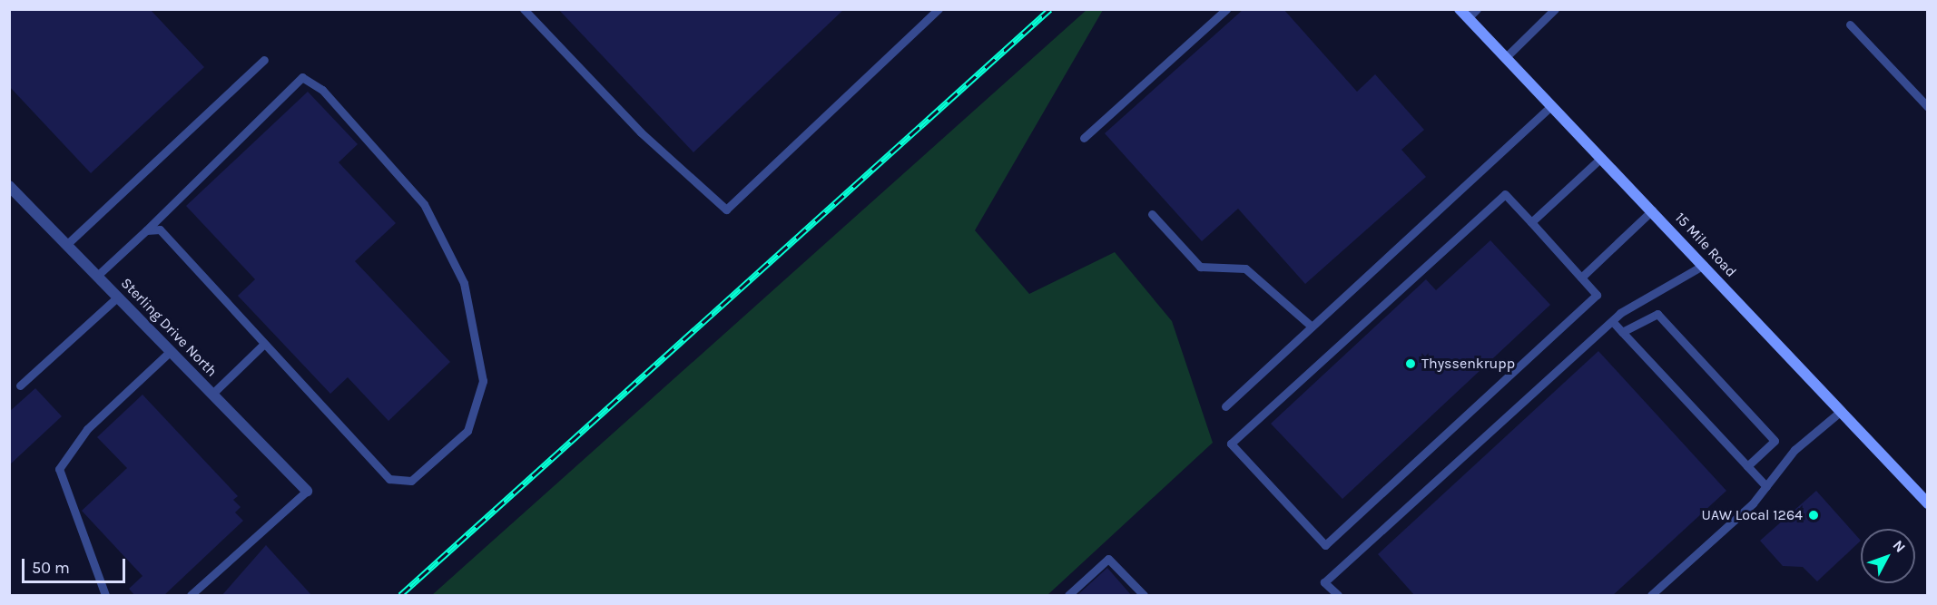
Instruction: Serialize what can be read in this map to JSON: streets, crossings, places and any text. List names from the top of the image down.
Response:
{
  "streets": {
    "main road": ["15 Mile Road"],
    "street": ["Sterling Drive North"]
  },
  "places": ["Thyssenkrupp", "UAW Local 1264"],
  "scale_bar": "50 m",
  "north": "top right"
}
